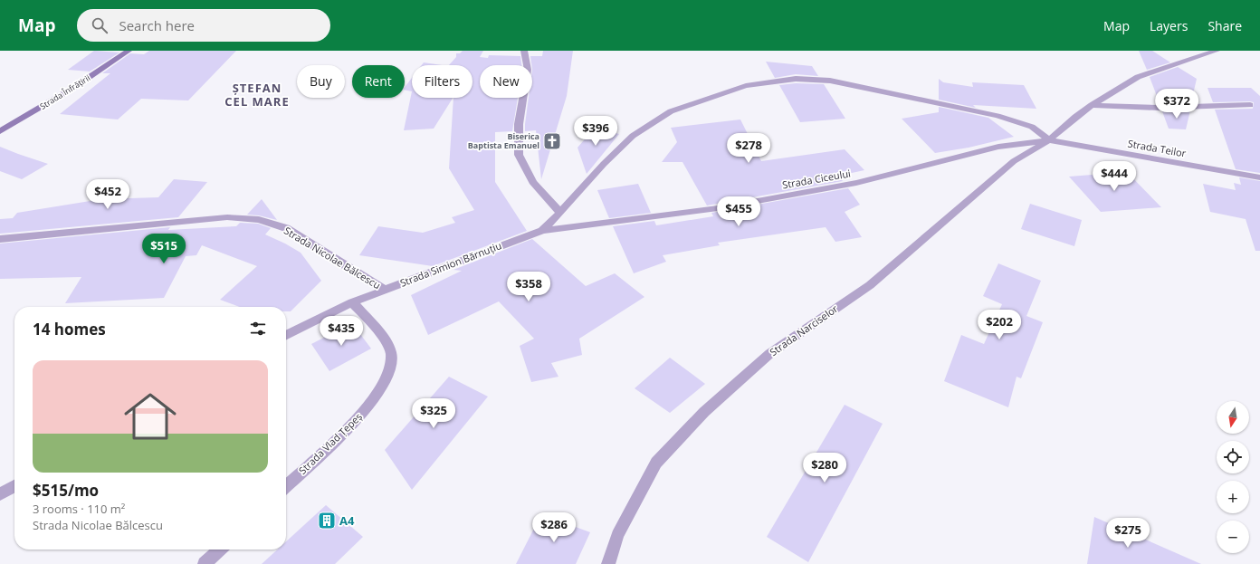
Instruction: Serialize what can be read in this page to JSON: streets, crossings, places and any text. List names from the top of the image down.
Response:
{
  "streets": {
    "main road": ["Strada Înfrățirii"],
    "street": [
      "Strada Teilor",
      "Strada Ciceului",
      "Strada Nicolae Bălcescu",
      "Strada Simion Bărnuțiu",
      "Strada Narciselor",
      "Strada Vlad Țepeș"
    ]
  },
  "crossings": [
    ["Strada Teilor", "Strada Ciceului"],
    ["Strada Teilor", "Strada Narciselor"],
    ["Strada Ciceului", "Strada Simion Bărnuțiu"],
    ["Strada Ciceului", "Strada Narciselor"],
    ["Strada Nicolae Bălcescu", "Strada Simion Bărnuțiu"],
    ["Strada Simion Bărnuțiu", "Strada Vlad Țepeș"]
  ],
  "districts": ["ȘTEFAN CEL MARE"],
  "places": {
    "church": ["Biserica Baptista Emanuel"],
    "building": ["A4"]
  },
  "north": "bottom",
  "page": {
    "header": "Map",
    "search": "Search here",
    "nav": ["Map", "Layers", "Share"],
    "chip": [
      "Buy",
      "Rent",
      "Filters",
      "New"
    ],
    "price": [
      "$372",
      "$396",
      "$278",
      "$444",
      "$452",
      "$455",
      "$515",
      "$358",
      "$202",
      "$435",
      "$325",
      "$280",
      "$286",
      "$275"
    ],
    "heading": "14 homes",
    "list": [
      {
        "name": "$515/mo",
        "note": "3 rooms · 110 m² · Strada Nicolae Bălcescu"
      }
    ],
    "map_buttons": ["+", "−"]
  }
}
